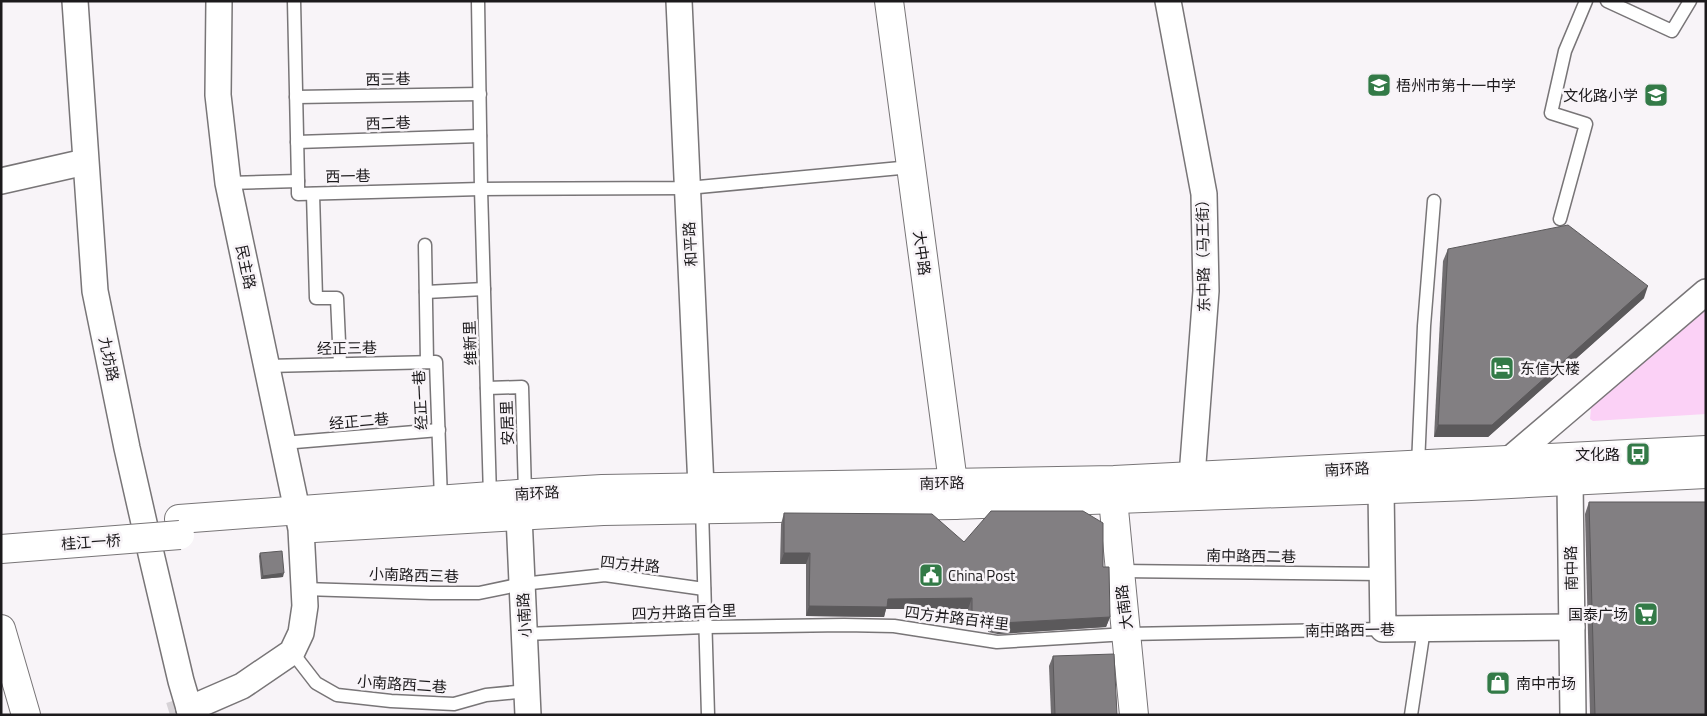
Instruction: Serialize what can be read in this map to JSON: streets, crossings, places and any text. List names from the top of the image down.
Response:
{
  "streets": {
    "main road": [
      "大中路",
      "南环路",
      "桂江一桥",
      "大南路"
    ],
    "street": [
      "和平路",
      "东中路（马王街）",
      "民主路",
      "九坊路",
      "南中路",
      "小南路",
      "南中路西一巷"
    ],
    "lane": [
      "西三巷",
      "西二巷",
      "西一巷",
      "维新里",
      "经正三巷",
      "经正一巷",
      "经正二巷",
      "安居里",
      "南中路西二巷",
      "四方井路",
      "小南路西三巷",
      "四方井路百合里",
      "四方井路百祥里",
      "小南路西二巷"
    ]
  },
  "crossings": [
    ["西三巷", "维新里"],
    ["西二巷", "维新里"],
    ["西一巷", "和平路"],
    ["西一巷", "大中路"],
    ["西一巷", "维新里"],
    ["和平路", "南环路"],
    ["东中路（马王街）", "南环路"],
    ["大中路", "南环路"],
    ["民主路", "经正三巷"],
    ["民主路", "经正二巷"],
    ["民主路", "南环路"],
    ["民主路", "小南路西三巷"],
    ["民主路", "小南路西二巷"],
    ["维新里", "安居里"],
    ["维新里", "南环路"],
    ["经正三巷", "经正一巷"],
    ["经正一巷", "经正二巷"],
    ["经正一巷", "南环路"],
    ["安居里", "南环路"],
    ["安居里", "小南路"],
    ["南环路", "桂江一桥"],
    ["南环路", "南中路"],
    ["南环路", "大南路"],
    ["南环路", "小南路"],
    ["南中路西二巷", "大南路"],
    ["四方井路", "小南路西三巷"],
    ["四方井路", "小南路"],
    ["南中路", "南中路西一巷"],
    ["小南路西三巷", "小南路"],
    ["大南路", "四方井路百祥里"],
    ["大南路", "南中路西一巷"],
    ["四方井路百合里", "小南路"],
    ["四方井路百合里", "四方井路百祥里"],
    ["小南路", "小南路西二巷"],
    ["四方井路百祥里", "南中路西一巷"]
  ],
  "places": {
    "school or university": ["梧州市第十一中学", "文化路小学"],
    "hotel": ["东信大楼"],
    "bus stop": ["文化路"],
    "public building": ["China Post"],
    "supermarket": ["国泰广场"],
    "shop": ["南中市场"]
  }
}
